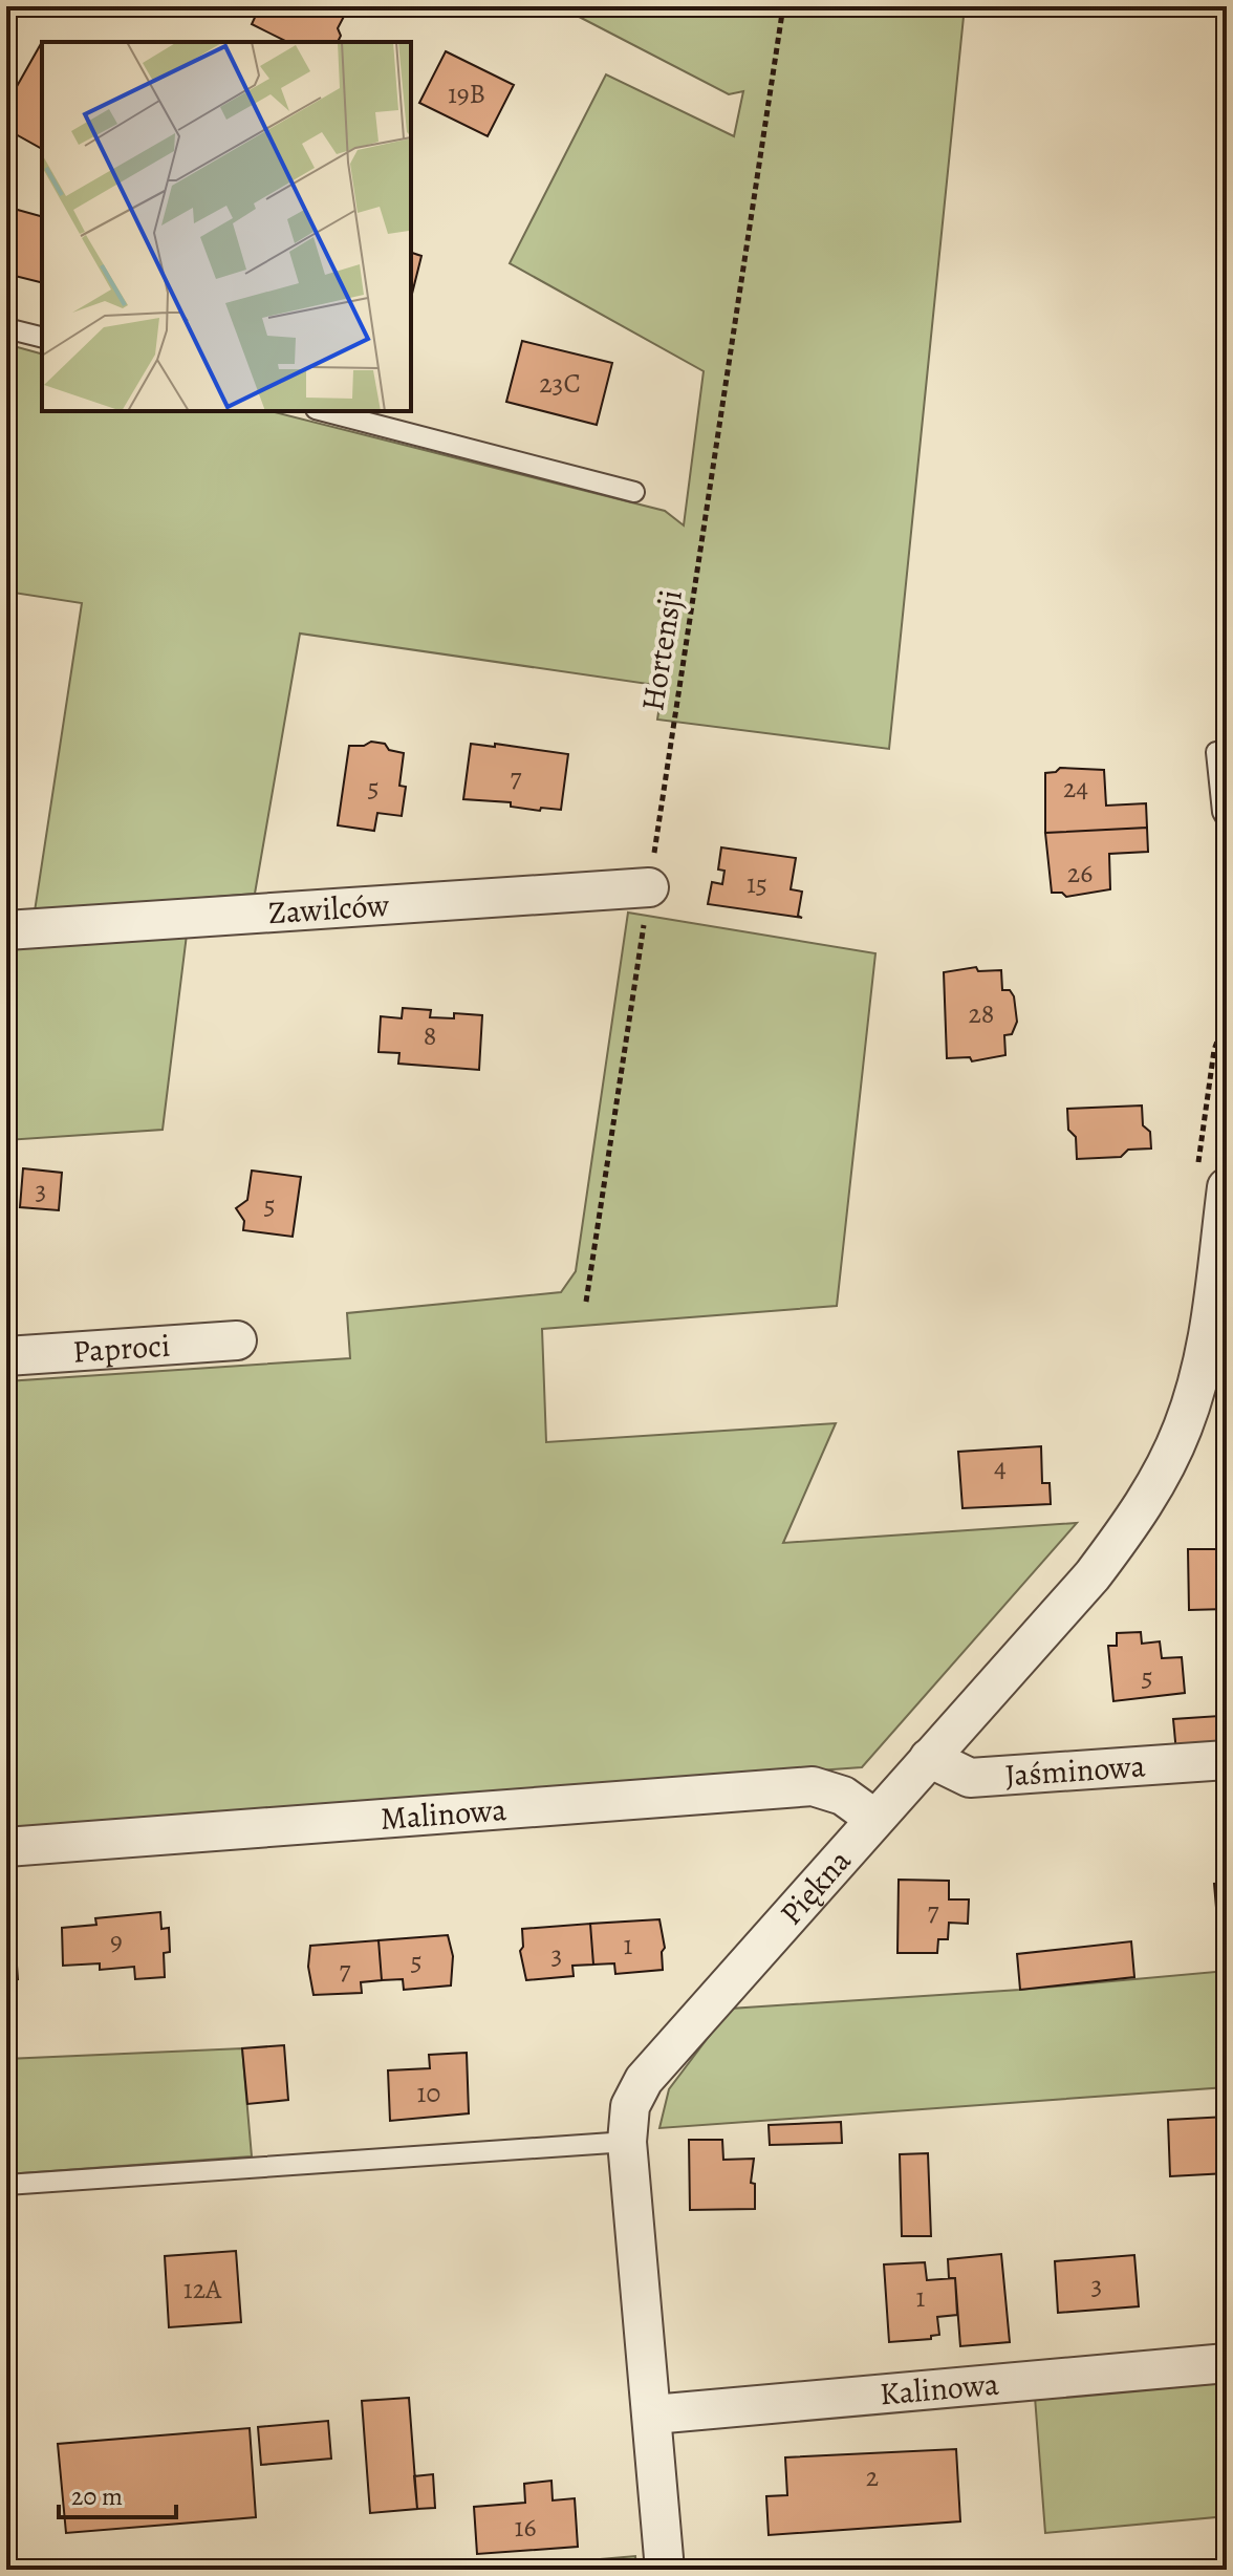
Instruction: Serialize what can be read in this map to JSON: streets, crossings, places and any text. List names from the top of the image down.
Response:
{
  "streets": {
    "street": [
      "Zawilców",
      "Paproci",
      "Jaśminowa",
      "Malinowa",
      "Piękna",
      "Kalinowa"
    ],
    "path": ["Hortensji"]
  },
  "crossings": [
    ["Hortensji", "Zawilców"],
    ["Jaśminowa", "Piękna"],
    ["Malinowa", "Piękna"],
    ["Piękna", "Kalinowa"]
  ],
  "house_numbers": [
    "19B",
    "23C",
    "7",
    "5",
    "24",
    "26",
    "15",
    "28",
    "8",
    "3",
    "5",
    "4",
    "5",
    "7",
    "9",
    "1",
    "3",
    "5",
    "7",
    "10",
    "3",
    "12A",
    "1",
    "2",
    "16"
  ],
  "scale_bar": "20 m"
}
